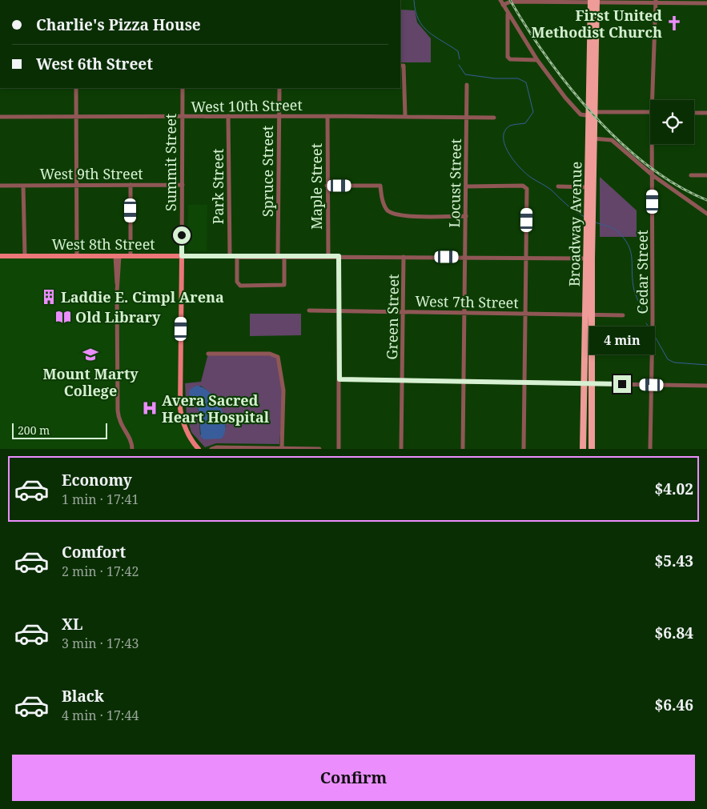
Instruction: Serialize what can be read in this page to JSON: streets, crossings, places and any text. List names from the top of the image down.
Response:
{
  "streets": {
    "highway": ["Broadway Avenue"],
    "main road": ["Summit Street", "West 8th Street"],
    "street": [
      "West 10th Street",
      "Spruce Street",
      "West 9th Street",
      "Locust Street",
      "Park Street",
      "Maple Street",
      "Cedar Street",
      "West 7th Street",
      "Green Street"
    ]
  },
  "crossings": [
    ["West 10th Street", "Summit Street"],
    ["West 10th Street", "Spruce Street"],
    ["West 10th Street", "Locust Street"],
    ["West 10th Street", "Park Street"],
    ["West 10th Street", "Maple Street"],
    ["Summit Street", "West 9th Street"],
    ["Summit Street", "West 8th Street"],
    ["Spruce Street", "West 8th Street"],
    ["Locust Street", "West 8th Street"],
    ["Locust Street", "West 7th Street"],
    ["Park Street", "West 8th Street"],
    ["Maple Street", "West 8th Street"],
    ["Broadway Avenue", "West 8th Street"],
    ["Broadway Avenue", "West 7th Street"],
    ["West 8th Street", "Green Street"],
    ["West 7th Street", "Green Street"]
  ],
  "places": {
    "church": ["First United Methodist Church"],
    "building": ["Laddie E. Cimpl Arena"],
    "library": ["Old Library"],
    "school or university": ["Mount Marty College"],
    "hospital": ["Avera Sacred Heart Hospital"]
  },
  "scale_bar": "200 m",
  "page": {
    "banner": ["Charlie's Pizza House", "West 6th Street"],
    "bubble": "4 min",
    "scale": "200 m",
    "list": [
      {
        "name": "Economy",
        "note": "1 min · 17:41",
        "value": "$4.02"
      },
      {
        "name": "Comfort",
        "note": "2 min · 17:42",
        "value": "$5.43"
      },
      {
        "name": "XL",
        "note": "3 min · 17:43",
        "value": "$6.84"
      },
      {
        "name": "Black",
        "note": "4 min · 17:44",
        "value": "$6.46"
      }
    ],
    "buttons": "Confirm"
  }
}
